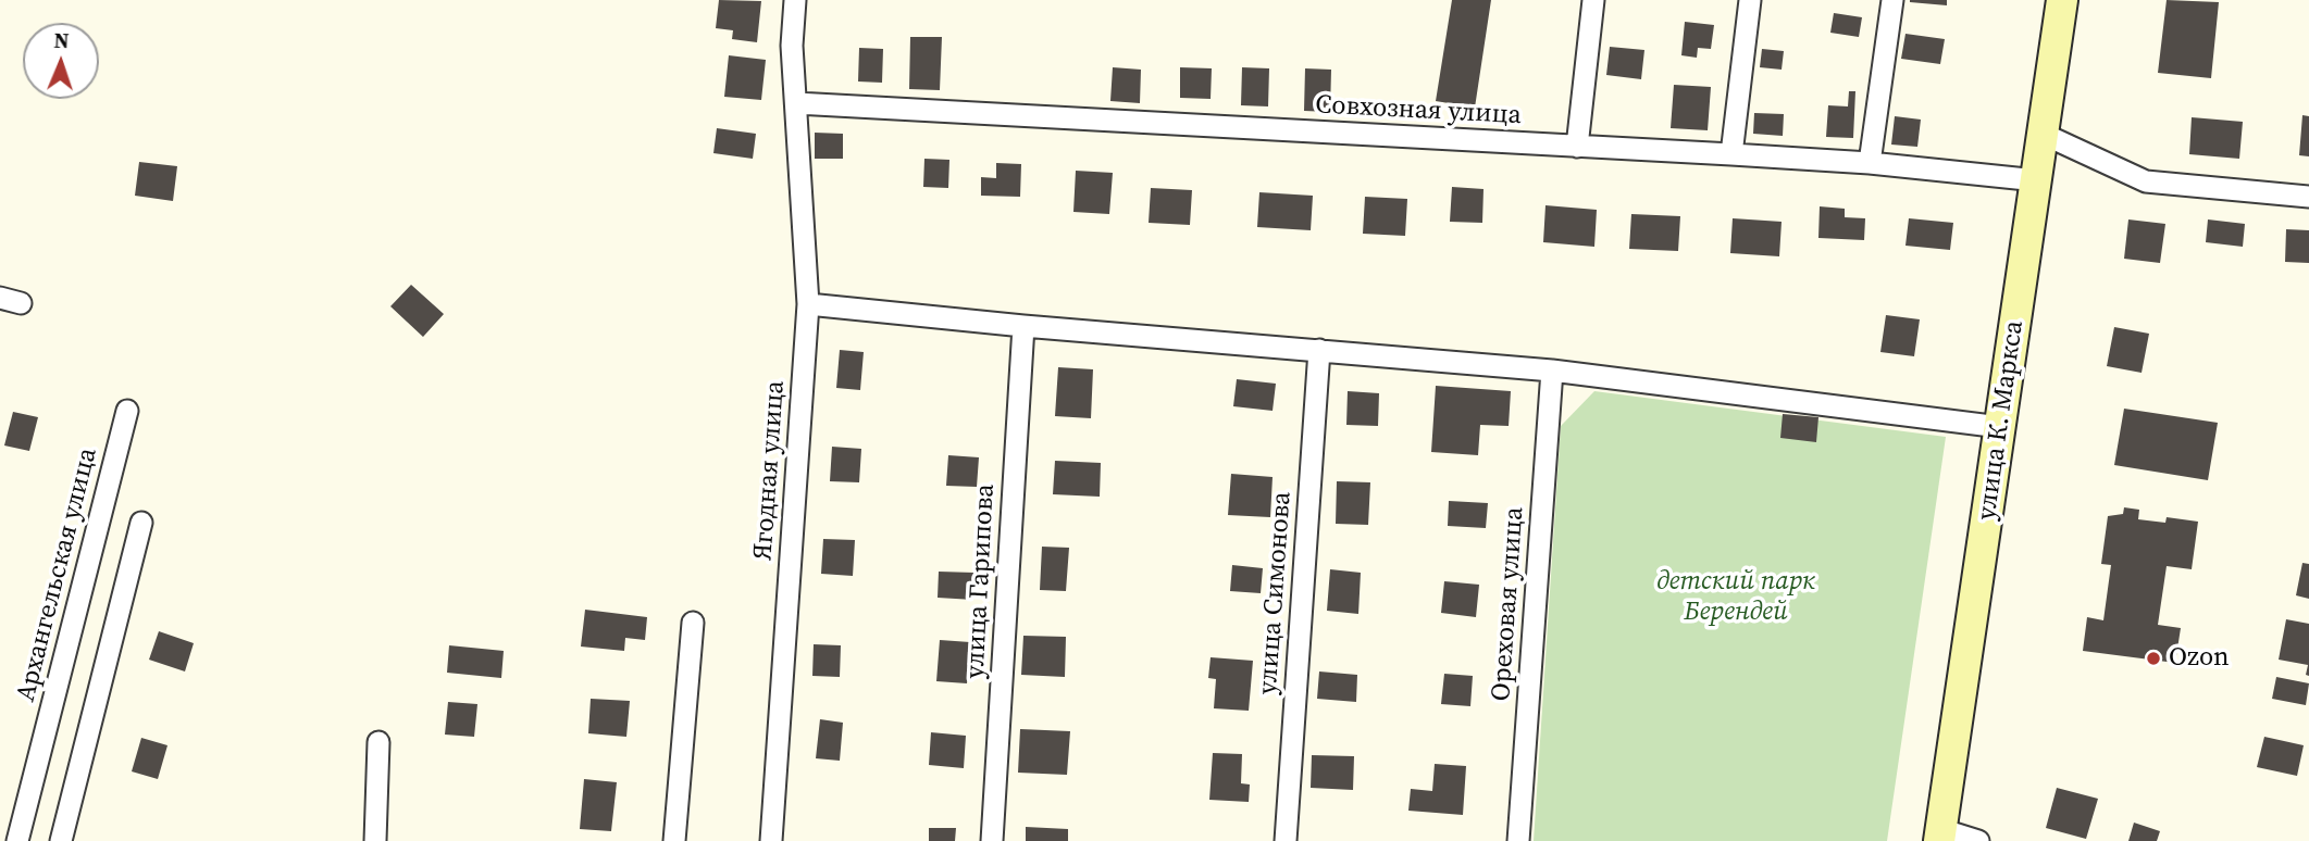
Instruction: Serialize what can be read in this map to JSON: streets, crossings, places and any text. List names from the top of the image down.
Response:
{
  "streets": {
    "main road": ["улица К. Маркса"],
    "street": [
      "Совхозная улица",
      "Ягодная улица",
      "Архангельская улица",
      "улица Гарипова",
      "улица Симонова",
      "Ореховая улица"
    ]
  },
  "crossings": [
    ["Совхозная улица", "улица К. Маркса"],
    ["Совхозная улица", "Ягодная улица"]
  ],
  "parks": ["детский парк Берендей"],
  "places": ["Ozon"],
  "north": "top"
}
